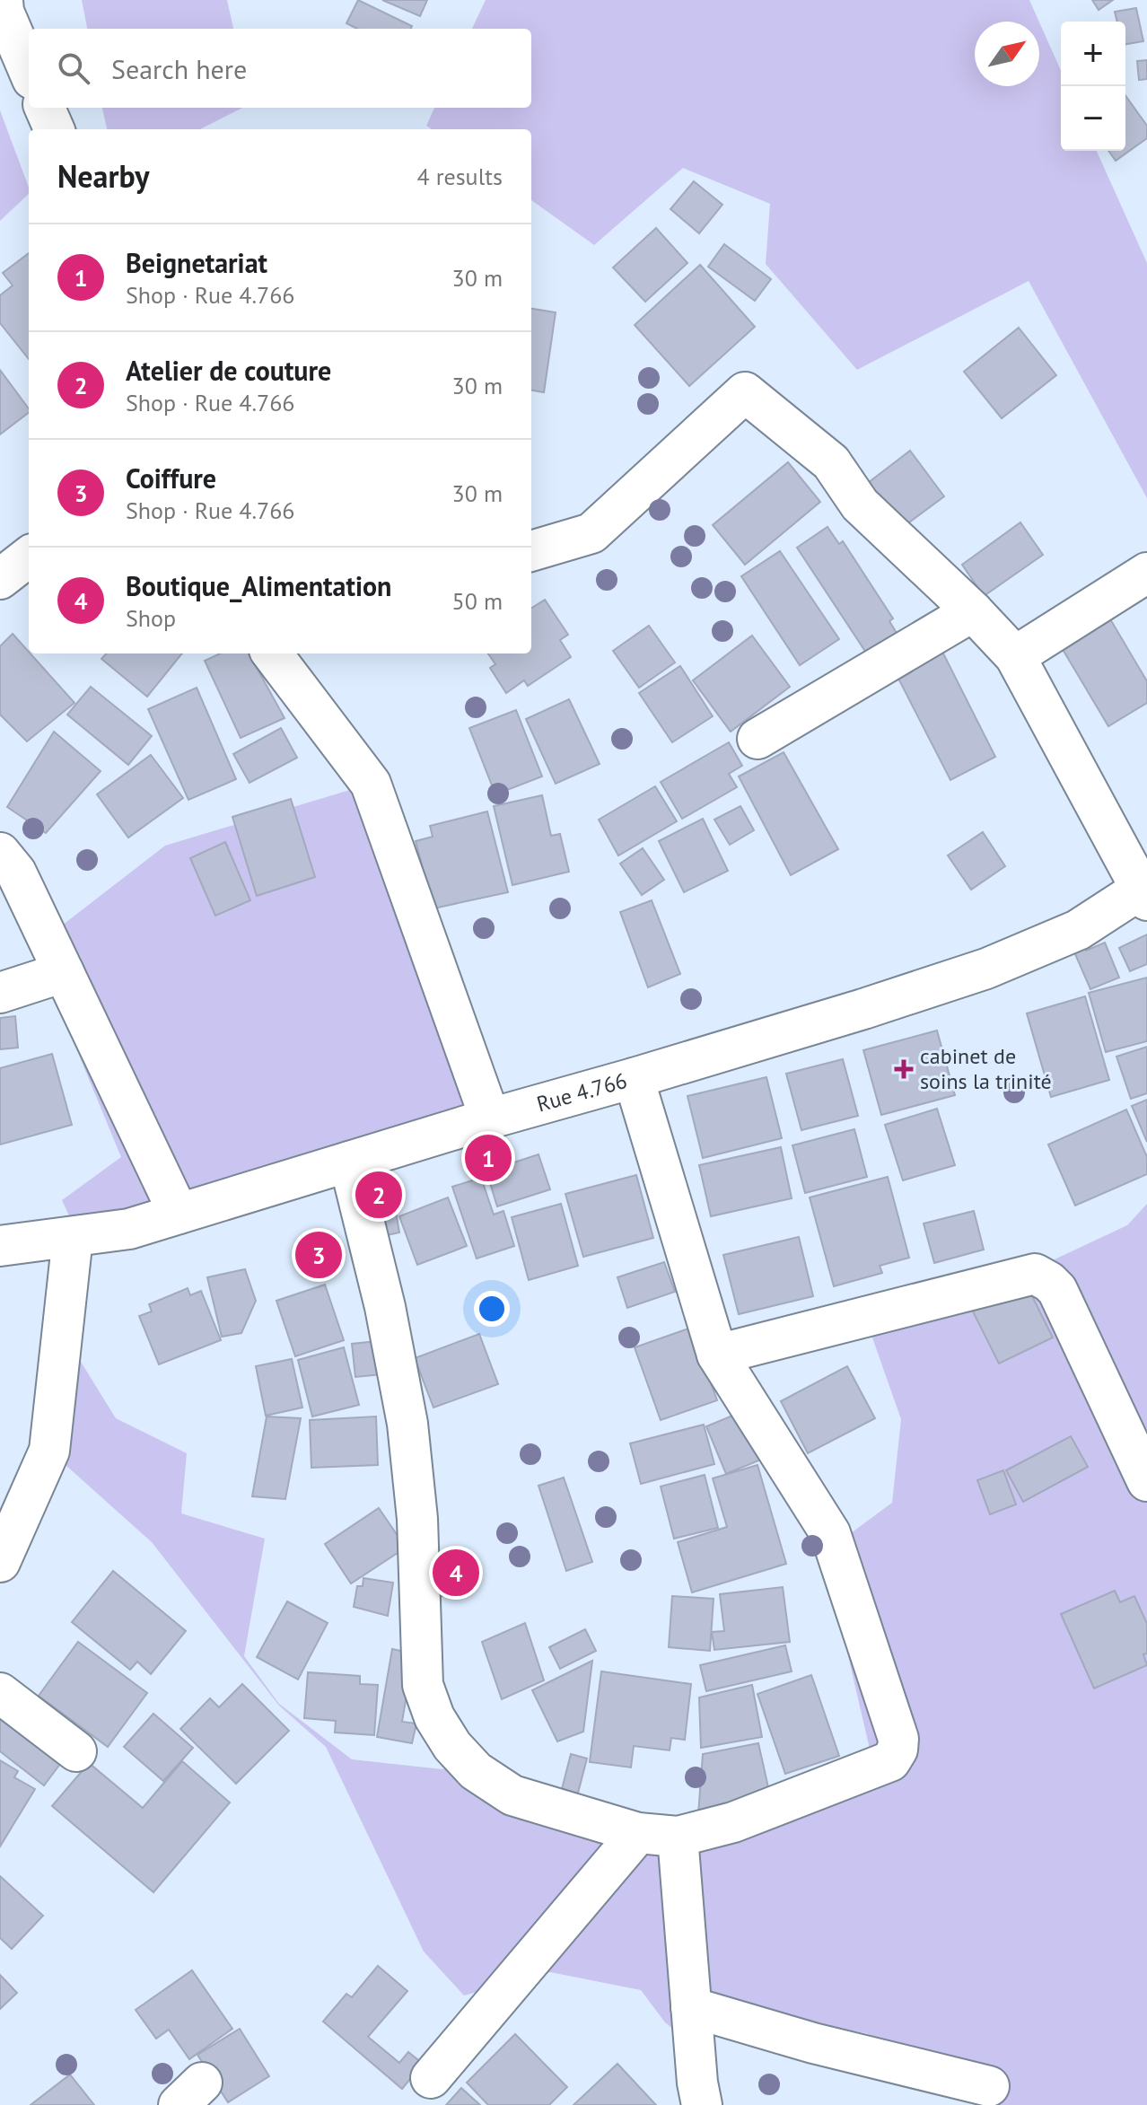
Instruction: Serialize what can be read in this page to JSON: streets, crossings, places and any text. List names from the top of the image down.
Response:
{
  "streets": {
    "street": ["Rue 4.766"]
  },
  "places": {
    "health": ["cabinet de soins la trinité"]
  },
  "north": "top right",
  "page": {
    "map_buttons": ["+", "−"],
    "search": "Search here",
    "heading": ["Nearby", "4 results"],
    "list": [
      {
        "mark": "1",
        "name": "Beignetariat",
        "note": "Shop · Rue 4.766",
        "value": "30 m"
      },
      {
        "mark": "2",
        "name": "Atelier de couture",
        "note": "Shop · Rue 4.766",
        "value": "30 m"
      },
      {
        "mark": "3",
        "name": "Coiffure",
        "note": "Shop · Rue 4.766",
        "value": "30 m"
      },
      {
        "mark": "4",
        "name": "Boutique_Alimentation",
        "note": "Shop",
        "value": "50 m"
      }
    ],
    "pins": [
      "1",
      "2",
      "3",
      "4"
    ]
  }
}
